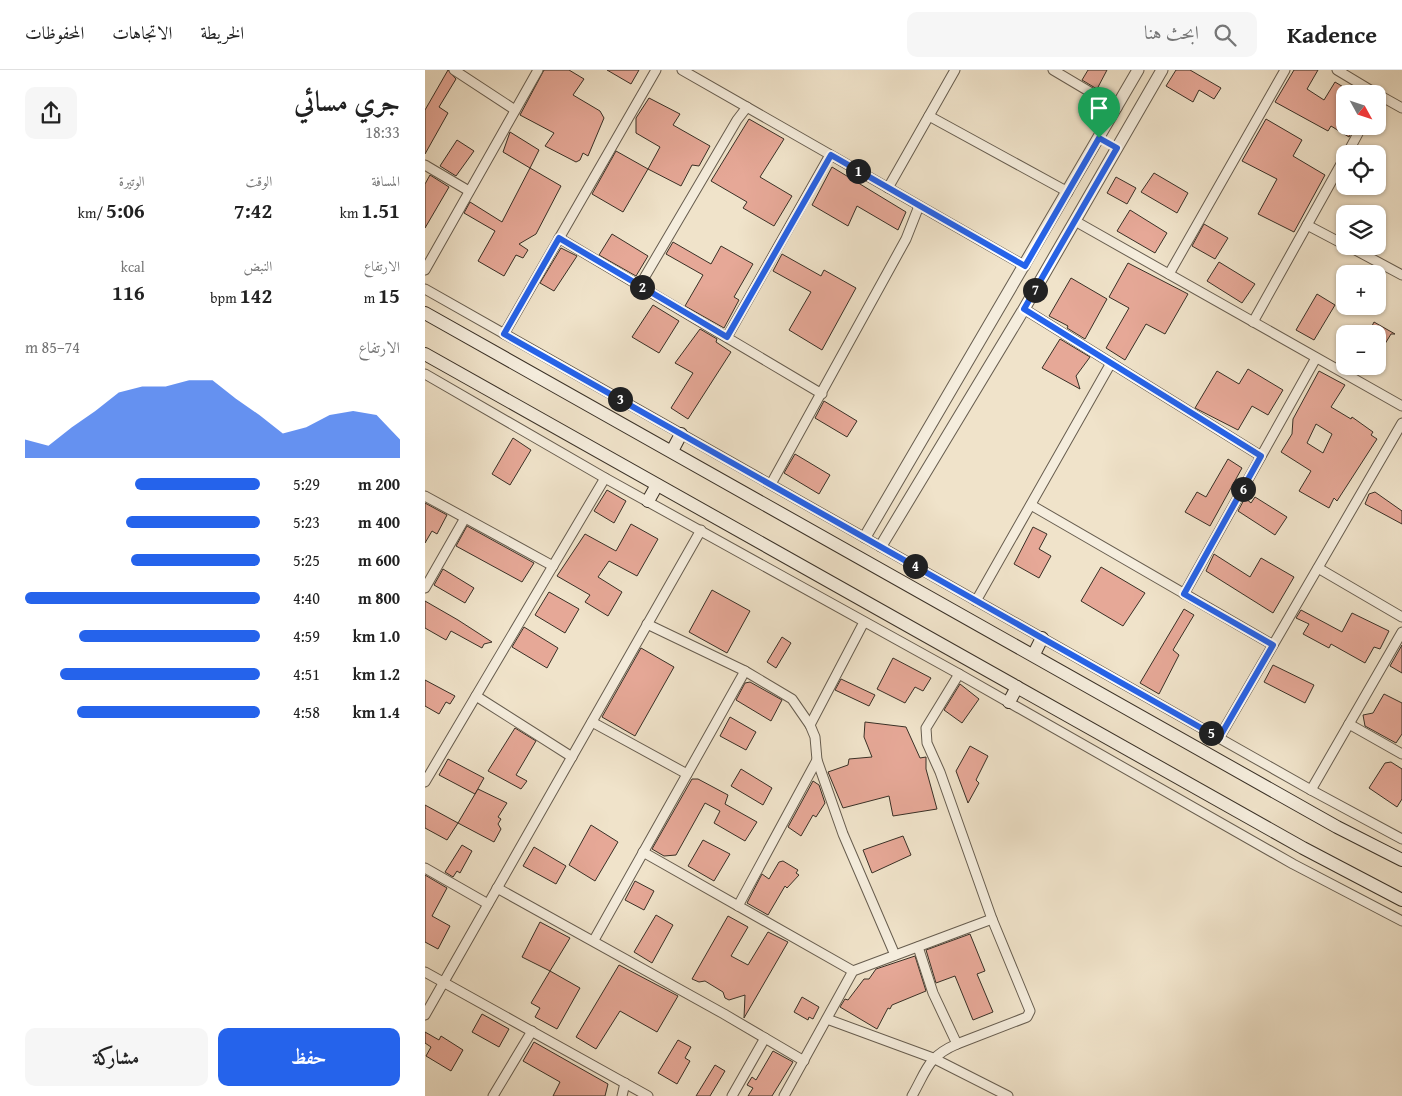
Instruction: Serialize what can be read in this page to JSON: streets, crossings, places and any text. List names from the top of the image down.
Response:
{
  "north": "bottom right",
  "page": {
    "header": "Kadence",
    "search": "ابحث هنا",
    "nav": ["الخريطة", "الاتجاهات", "المحفوظات"],
    "heading": ["جري مسائي", "18:33"],
    "map_buttons": ["+", "−"],
    "stats": [
      ["المسافة", "1.51 km"],
      ["الوقت", "7:42"],
      ["الوتيرة", "5:06 /km"],
      ["الارتفاع", "15 m"],
      ["النبض", "142 bpm"],
      ["kcal", "116"]
    ],
    "pins": [
      "1",
      "2",
      "7",
      "3",
      "6",
      "4",
      "5"
    ],
    "chart": ["الارتفاع", "74–85 m"],
    "list": [
      {
        "name": "200 m",
        "note": "5:29"
      },
      {
        "name": "400 m",
        "note": "5:23"
      },
      {
        "name": "600 m",
        "note": "5:25"
      },
      {
        "name": "800 m",
        "note": "4:40"
      },
      {
        "name": "1.0 km",
        "note": "4:59"
      },
      {
        "name": "1.2 km",
        "note": "4:51"
      },
      {
        "name": "1.4 km",
        "note": "4:58"
      }
    ],
    "buttons": ["حفظ", "مشاركة"]
  }
}
